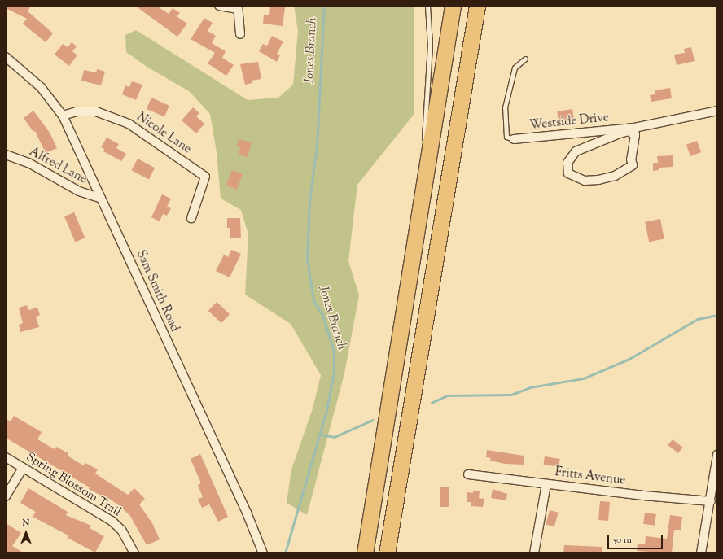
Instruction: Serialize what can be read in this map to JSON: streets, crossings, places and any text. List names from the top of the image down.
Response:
{
  "streets": {
    "street": [
      "Westside Drive",
      "Nicole Lane",
      "Alfred Lane",
      "Sam Smith Road",
      "Fritts Avenue",
      "Spring Blossom Trail"
    ]
  },
  "crossings": [
    ["Nicole Lane", "Sam Smith Road"],
    ["Alfred Lane", "Sam Smith Road"]
  ],
  "water": ["Jones Branch"],
  "scale_bar": "50 m",
  "north": "top"
}
